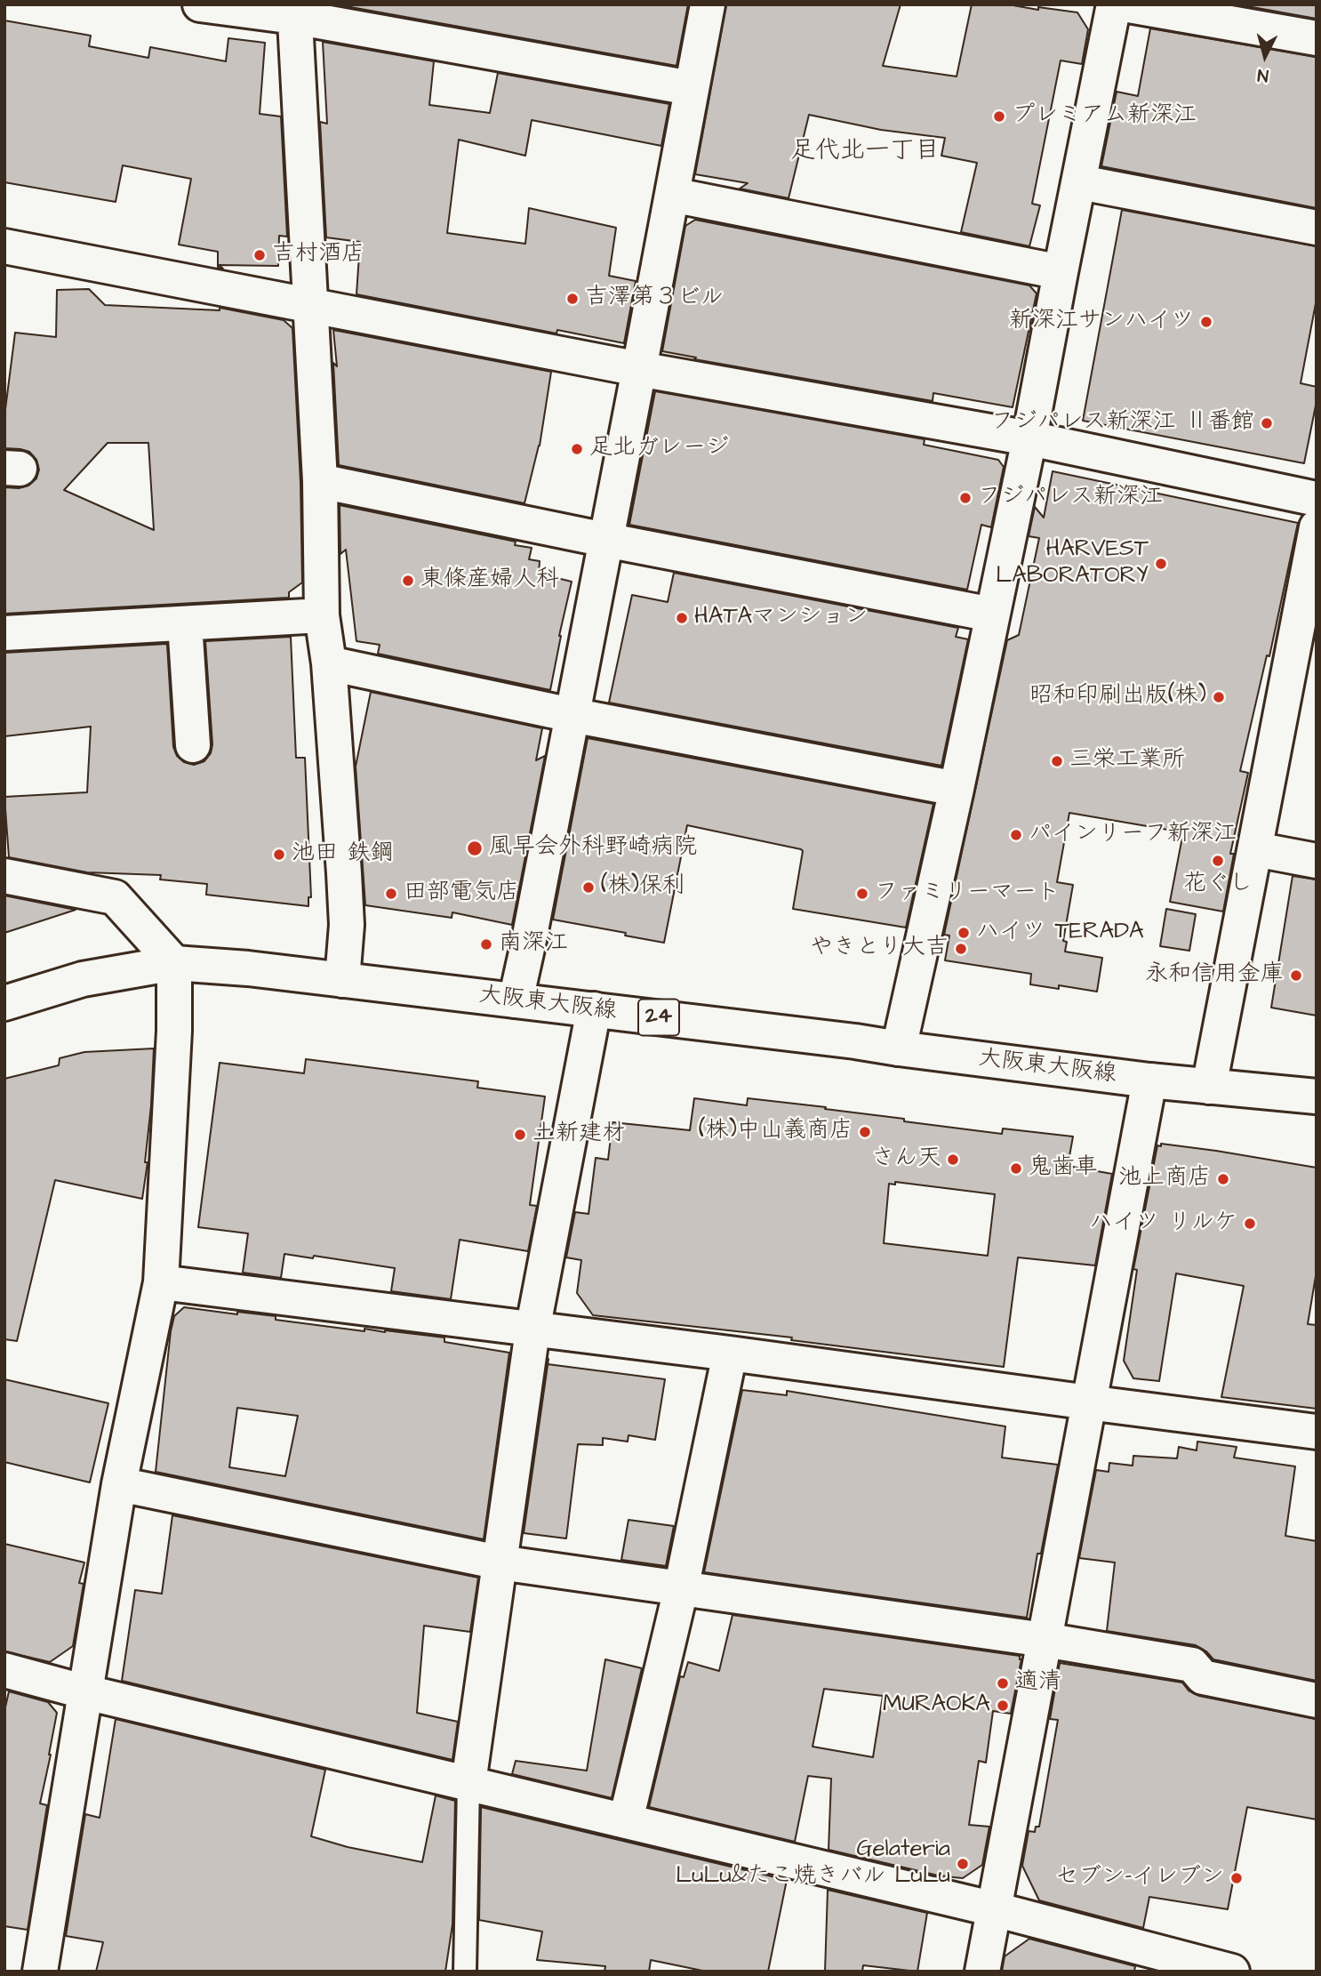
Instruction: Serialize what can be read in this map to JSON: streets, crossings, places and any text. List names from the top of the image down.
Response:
{
  "streets": {
    "street": ["大阪東大阪線", "24"]
  },
  "districts": ["足代北一丁目"],
  "places": [
    "プレミアム新深江",
    "吉村酒店",
    "吉澤第３ビル",
    "新深江サンハイツ",
    "フジパレス新深江 Ⅱ番館",
    "足北ガレージ",
    "フジパレス新深江",
    "HARVEST LABORATORY",
    "東條産婦人科",
    "HATAマンション",
    "昭和印刷出版(株)",
    "三栄工業所",
    "パインリーフ新深江",
    "風早会外科野崎病院",
    "池田 鉄鋼",
    "花ぐし",
    "(株)保利",
    "田部電気店",
    "ファミリーマート",
    "ハイツ TERADA",
    "南深江",
    "やきとり大吉",
    "永和信用金庫",
    "(株)中山義商店",
    "土新建材",
    "さん天",
    "鬼歯車",
    "池上商店",
    "ハイツ リルケ",
    "適清",
    "MURAOKA",
    "Gelateria LuLu&たこ焼きバル LuLu",
    "セブン-イレブン"
  ],
  "north": "bottom"
}
